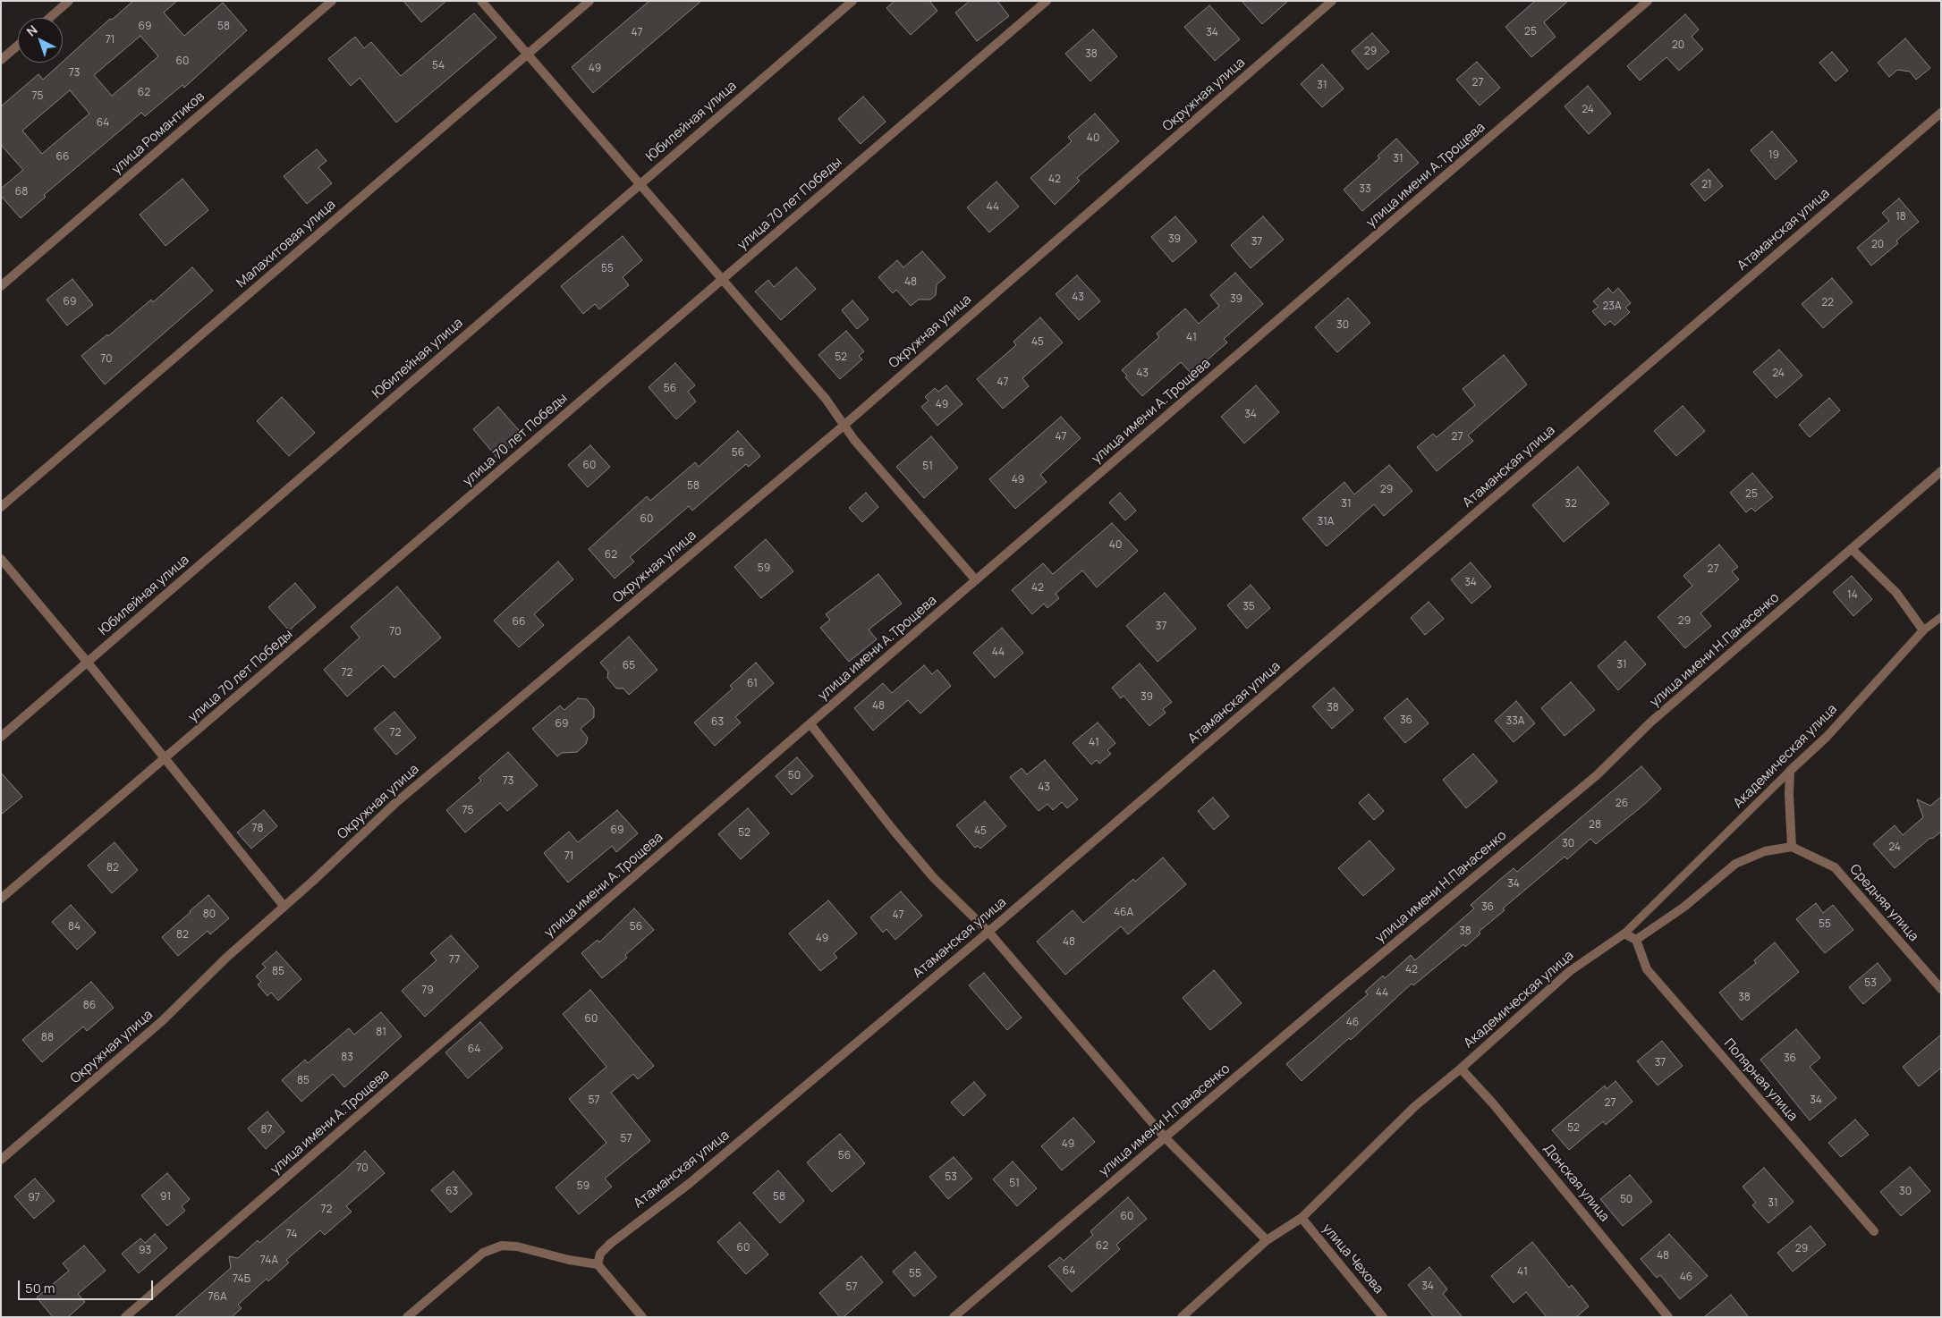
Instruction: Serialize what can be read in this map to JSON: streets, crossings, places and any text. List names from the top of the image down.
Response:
{
  "streets": {
    "street": [
      "Окружная улица",
      "Юбилейная улица",
      "улица Романтиков",
      "улица имени А.Трощева",
      "улица 70 лет Победы",
      "Атаманская улица",
      "Малахитовая улица",
      "улица имени Н.Панасенко",
      "Академическая улица",
      "Средняя улица",
      "Полярная улица",
      "Донская улица",
      "улица Чехова"
    ]
  },
  "crossings": [
    ["Академическая улица", "Донская улица"],
    ["Академическая улица", "улица Чехова"]
  ],
  "house_numbers": [
    "69",
    "58",
    "25",
    "47",
    "34",
    "71",
    "20",
    "29",
    "38",
    "60",
    "54",
    "49",
    "73",
    "27",
    "31",
    "62",
    "75",
    "24",
    "64",
    "40",
    "19",
    "66",
    "31",
    "42",
    "21",
    "33",
    "68",
    "44",
    "18",
    "39",
    "37",
    "20",
    "55",
    "48",
    "43",
    "39",
    "69",
    "22",
    "23А",
    "30",
    "41",
    "45",
    "52",
    "70",
    "43",
    "24",
    "47",
    "56",
    "49",
    "34",
    "47",
    "27",
    "56",
    "60",
    "51",
    "49",
    "58",
    "29",
    "25",
    "31",
    "32",
    "60",
    "31А",
    "40",
    "62",
    "59",
    "27",
    "34",
    "42",
    "14",
    "35",
    "29",
    "66",
    "37",
    "70",
    "44",
    "31",
    "65",
    "72",
    "61",
    "39",
    "48",
    "38",
    "36",
    "33А",
    "63",
    "69",
    "72",
    "41",
    "50",
    "73",
    "43",
    "26",
    "75",
    "28",
    "78",
    "69",
    "45",
    "52",
    "30",
    "24",
    "71",
    "82",
    "34",
    "36",
    "46А",
    "80",
    "47",
    "55",
    "84",
    "56",
    "38",
    "82",
    "49",
    "48",
    "77",
    "42",
    "85",
    "53",
    "79",
    "44",
    "38",
    "86",
    "60",
    "46",
    "81",
    "88",
    "64",
    "83",
    "36",
    "37",
    "85",
    "57",
    "34",
    "27",
    "52",
    "87",
    "57",
    "49",
    "56",
    "70",
    "53",
    "51",
    "59",
    "63",
    "30",
    "91",
    "58",
    "97",
    "50",
    "31",
    "72",
    "60",
    "74",
    "62",
    "60",
    "29",
    "93",
    "48",
    "74А",
    "64",
    "41",
    "55",
    "46",
    "74Б",
    "34",
    "57",
    "76А"
  ],
  "scale_bar": "50 m",
  "north": "top left"
}
